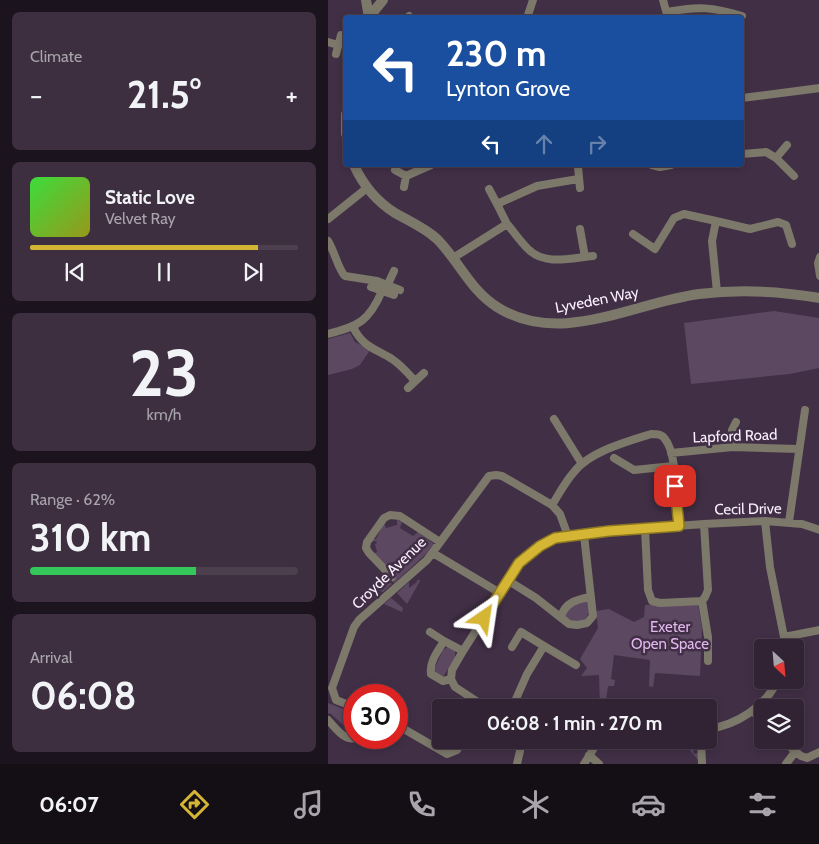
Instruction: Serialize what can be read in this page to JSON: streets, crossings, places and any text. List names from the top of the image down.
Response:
{
  "streets": {
    "street": [
      "Lyveden Way",
      "Lapford Road",
      "Cecil Drive",
      "Croyde Avenue"
    ]
  },
  "crossings": [
    ["Cecil Drive", "Croyde Avenue"]
  ],
  "parks": ["Exeter Open Space"],
  "north": "bottom right",
  "page": {
    "tile": [
      "Climate",
      ["23", "km/h"],
      ["Range · 62%", "310 km"],
      ["Arrival", "06:08"]
    ],
    "turn": ["230 m", "Lynton Grove"],
    "heat": ["−", "21.5°", "+"],
    "song": ["Static Love", "Velvet Ray"],
    "limit": "30",
    "trip": "06:08 · 1 min · 270 m",
    "tabs": "06:07"
  }
}
